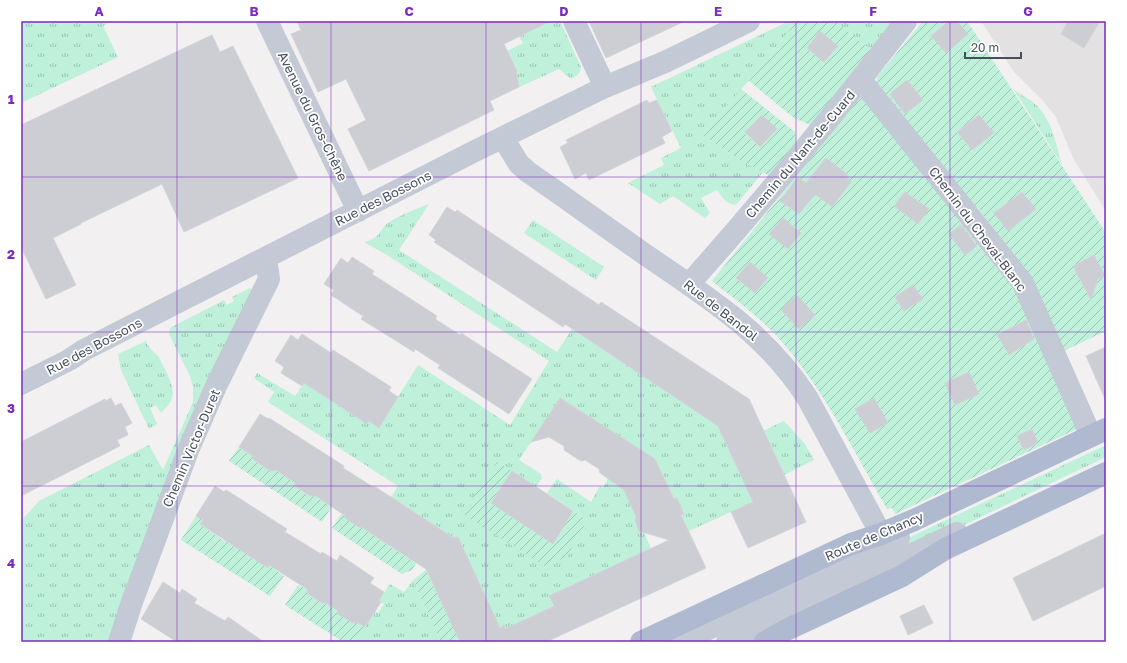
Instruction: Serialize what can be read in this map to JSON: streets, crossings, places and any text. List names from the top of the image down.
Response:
{
  "streets": {
    "main road": ["Route de Chancy"],
    "street": [
      "Avenue du Gros-Chêne",
      "Chemin du Nant-de-Cuard",
      "Rue des Bossons",
      "Chemin du Cheval-Blanc",
      "Rue de Bandol",
      "Chemin Victor-Duret"
    ]
  },
  "crossings": [
    ["Avenue du Gros-Chêne", "Rue des Bossons"],
    ["Chemin du Nant-de-Cuard", "Chemin du Cheval-Blanc"],
    ["Chemin du Nant-de-Cuard", "Rue de Bandol"],
    ["Rue des Bossons", "Rue de Bandol"],
    ["Rue des Bossons", "Chemin Victor-Duret"],
    ["Chemin du Cheval-Blanc", "Route de Chancy"],
    ["Rue de Bandol", "Route de Chancy"]
  ],
  "scale_bar": "20 m",
  "grid": {
    "columns": [
      "A",
      "B",
      "C",
      "D",
      "E",
      "F",
      "G"
    ],
    "rows": [
      "1",
      "2",
      "3",
      "4"
    ]
  }
}
